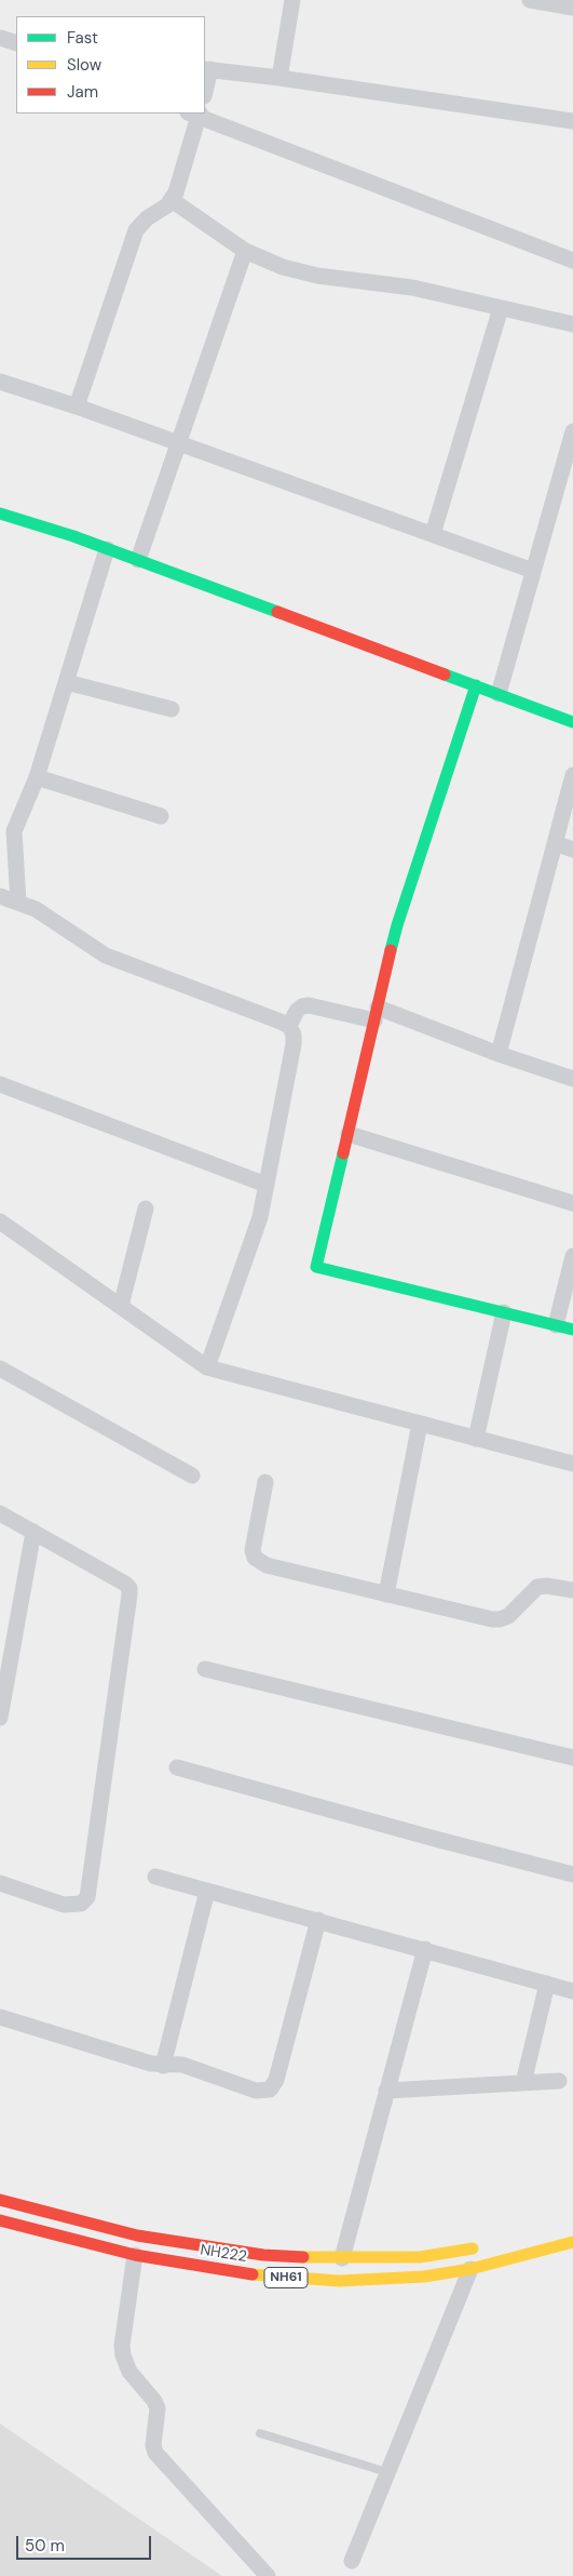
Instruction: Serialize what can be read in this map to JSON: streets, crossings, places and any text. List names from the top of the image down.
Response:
{
  "streets": {
    "main road": ["NH222", "NH61"]
  },
  "legend": ["Fast", "Slow", "Jam"],
  "scale_bar": "50 m"
}
